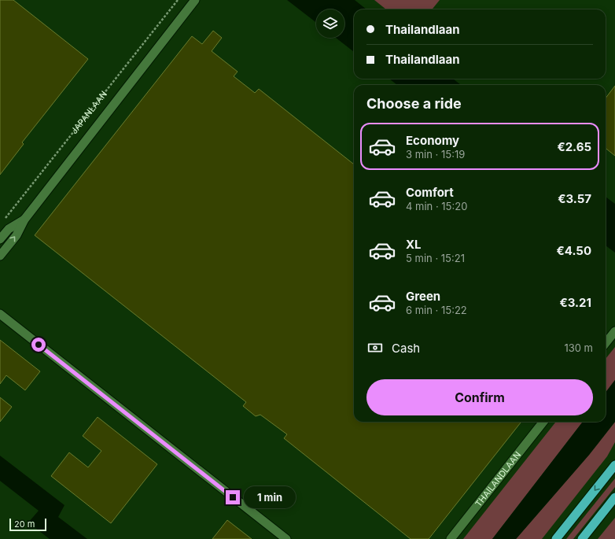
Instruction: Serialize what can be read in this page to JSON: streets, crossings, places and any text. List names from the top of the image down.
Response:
{
  "streets": {
    "street": ["JAPANLAAN", "THAILANDLAAN"]
  },
  "scale_bar": "20 m",
  "page": {
    "banner": ["Thailandlaan", "Thailandlaan"],
    "heading": "Choose a ride",
    "list": [
      {
        "name": "Economy",
        "note": "3 min · 15:19",
        "value": "€2.65"
      },
      {
        "name": "Comfort",
        "note": "4 min · 15:20",
        "value": "€3.57"
      },
      {
        "name": "XL",
        "note": "5 min · 15:21",
        "value": "€4.50"
      },
      {
        "name": "Green",
        "note": "6 min · 15:22",
        "value": "€3.21"
      }
    ],
    "pay": ["Cash", "130 m"],
    "buttons": "Confirm",
    "bubble": "1 min",
    "scale": "20 m"
  }
}
